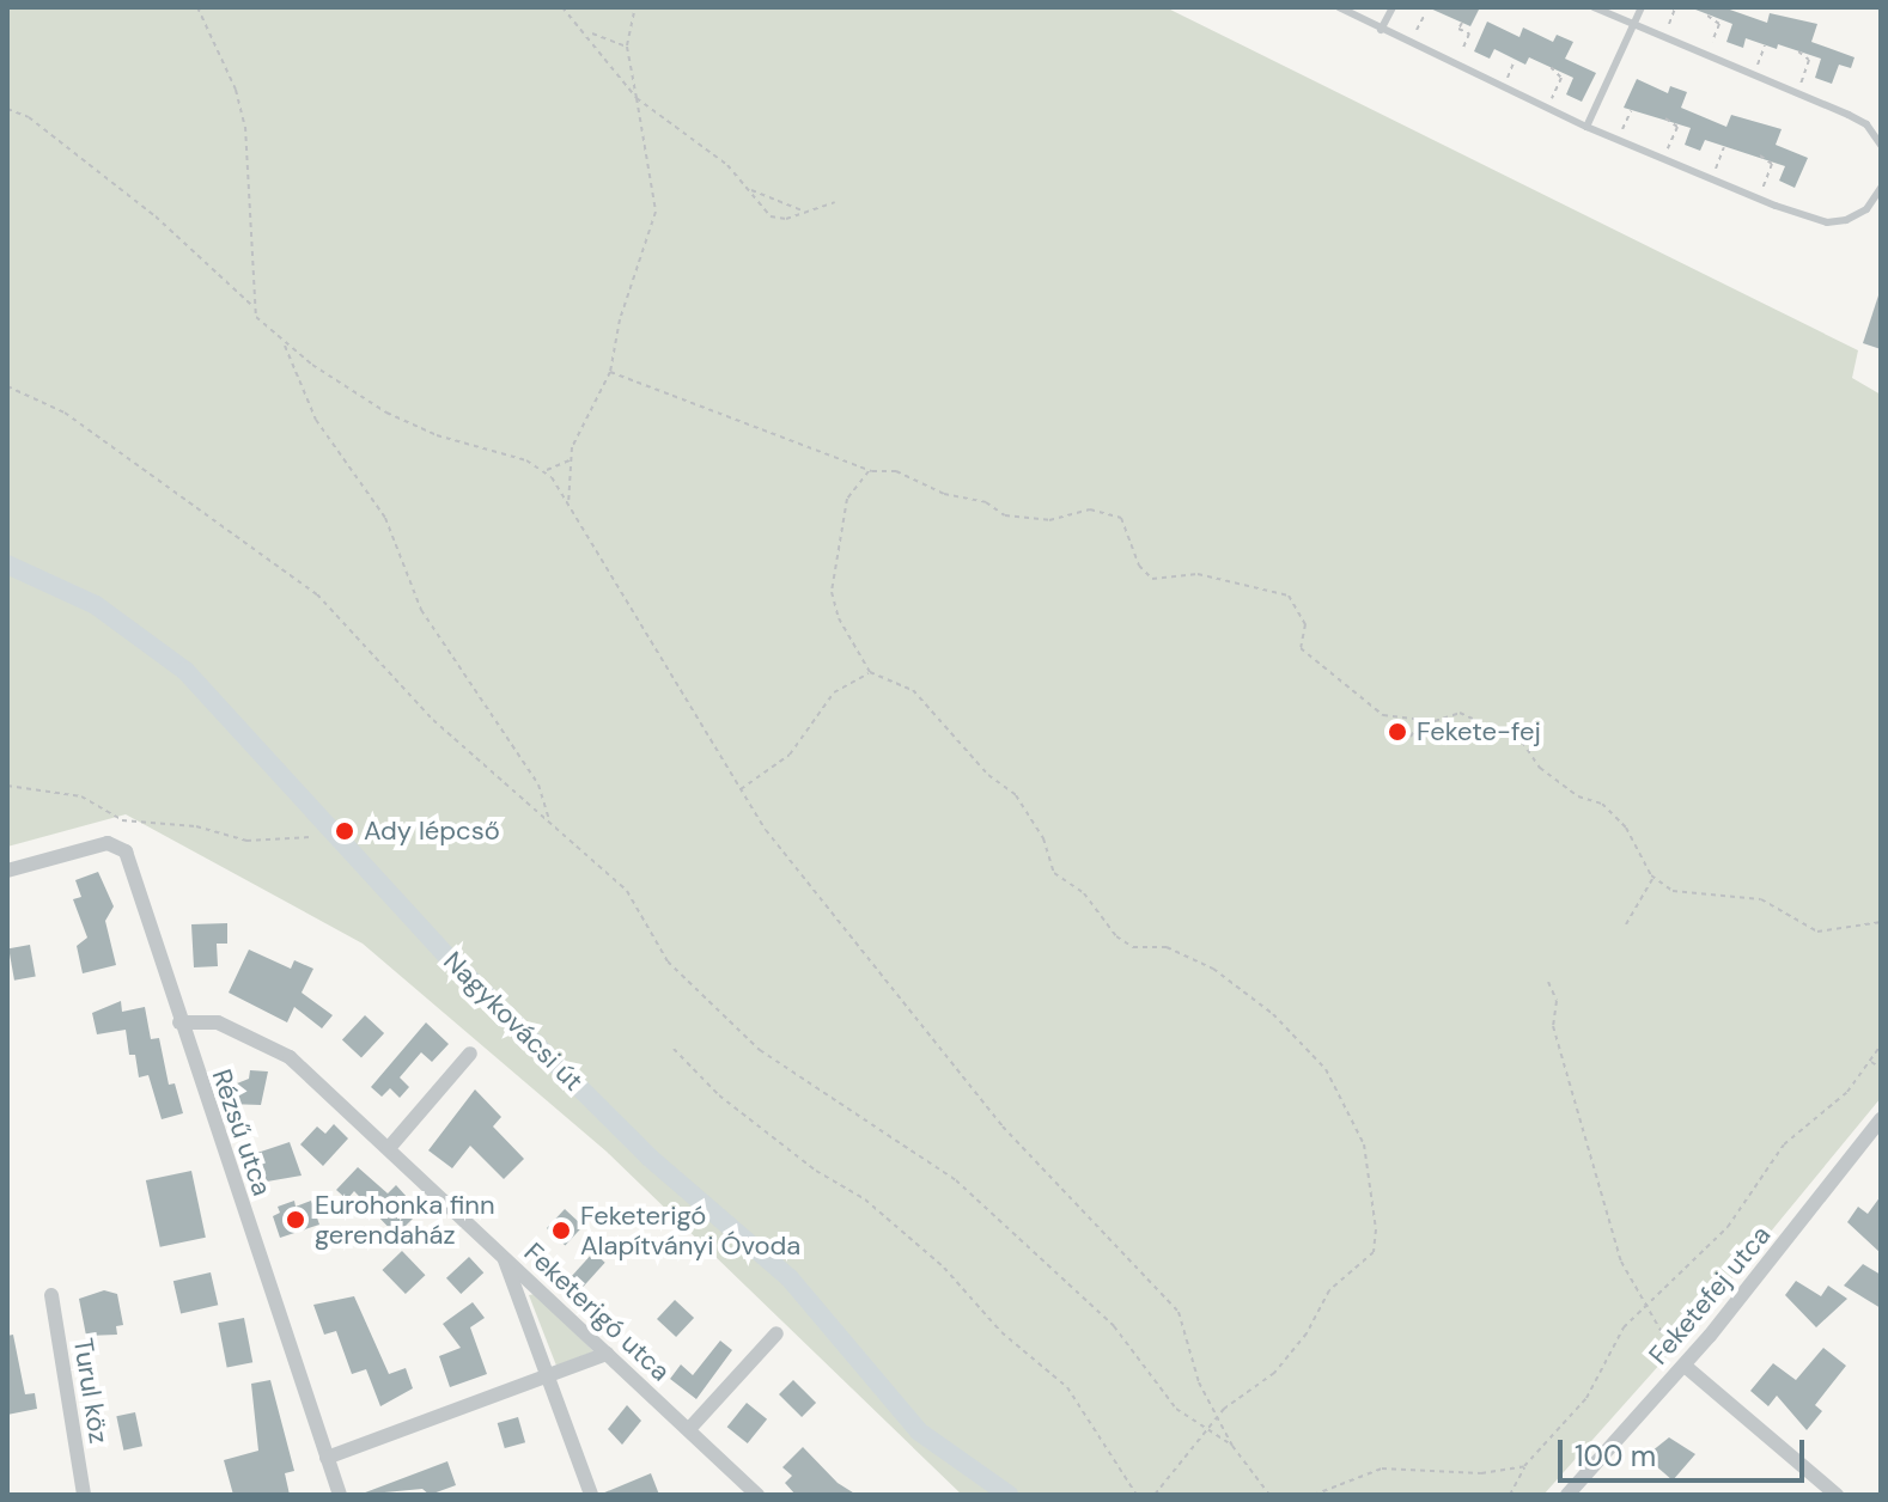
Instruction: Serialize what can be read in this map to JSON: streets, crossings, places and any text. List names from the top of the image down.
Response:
{
  "streets": {
    "street": [
      "Nagykovácsi út",
      "Rézsű utca",
      "Feketefej utca",
      "Feketerigó utca",
      "Turul köz"
    ]
  },
  "crossings": [
    ["Rézsű utca", "Feketerigó utca"]
  ],
  "places": [
    "Fekete-fej",
    "Ady lépcső",
    "Eurohonka finn gerendaház",
    "Feketerigó Alapítványi Óvoda"
  ],
  "scale_bar": "100 m"
}
